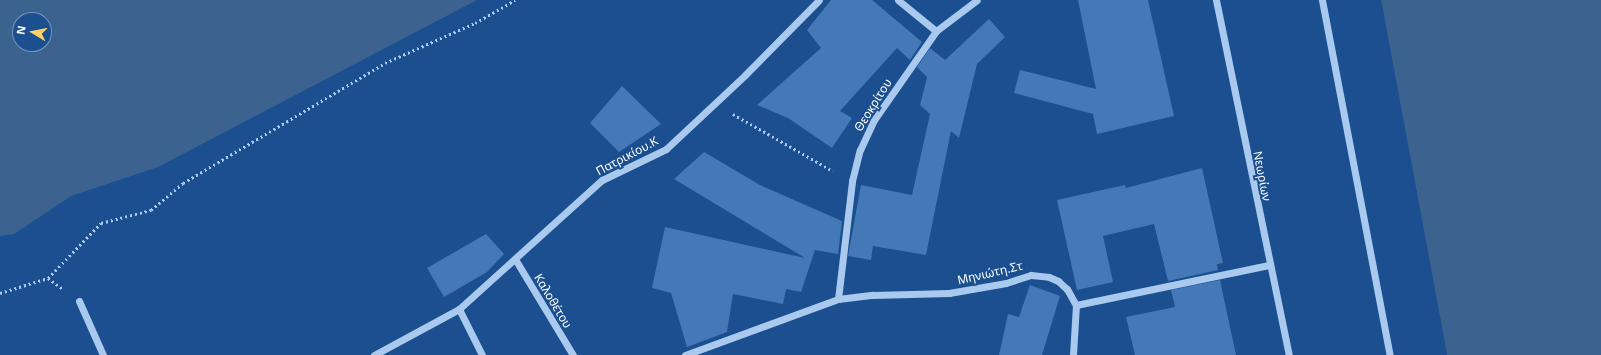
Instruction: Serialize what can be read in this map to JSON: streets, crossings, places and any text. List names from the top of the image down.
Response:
{
  "streets": {
    "street": [
      "Θεοκρίτου",
      "Πατρικίου.Κ",
      "Νεωρίων",
      "Μηνιώτη.Στ",
      "Καλοθέτου"
    ]
  },
  "crossings": [
    ["Θεοκρίτου", "Μηνιώτη.Στ"],
    ["Πατρικίου.Κ", "Καλοθέτου"]
  ],
  "north": "left"
}
